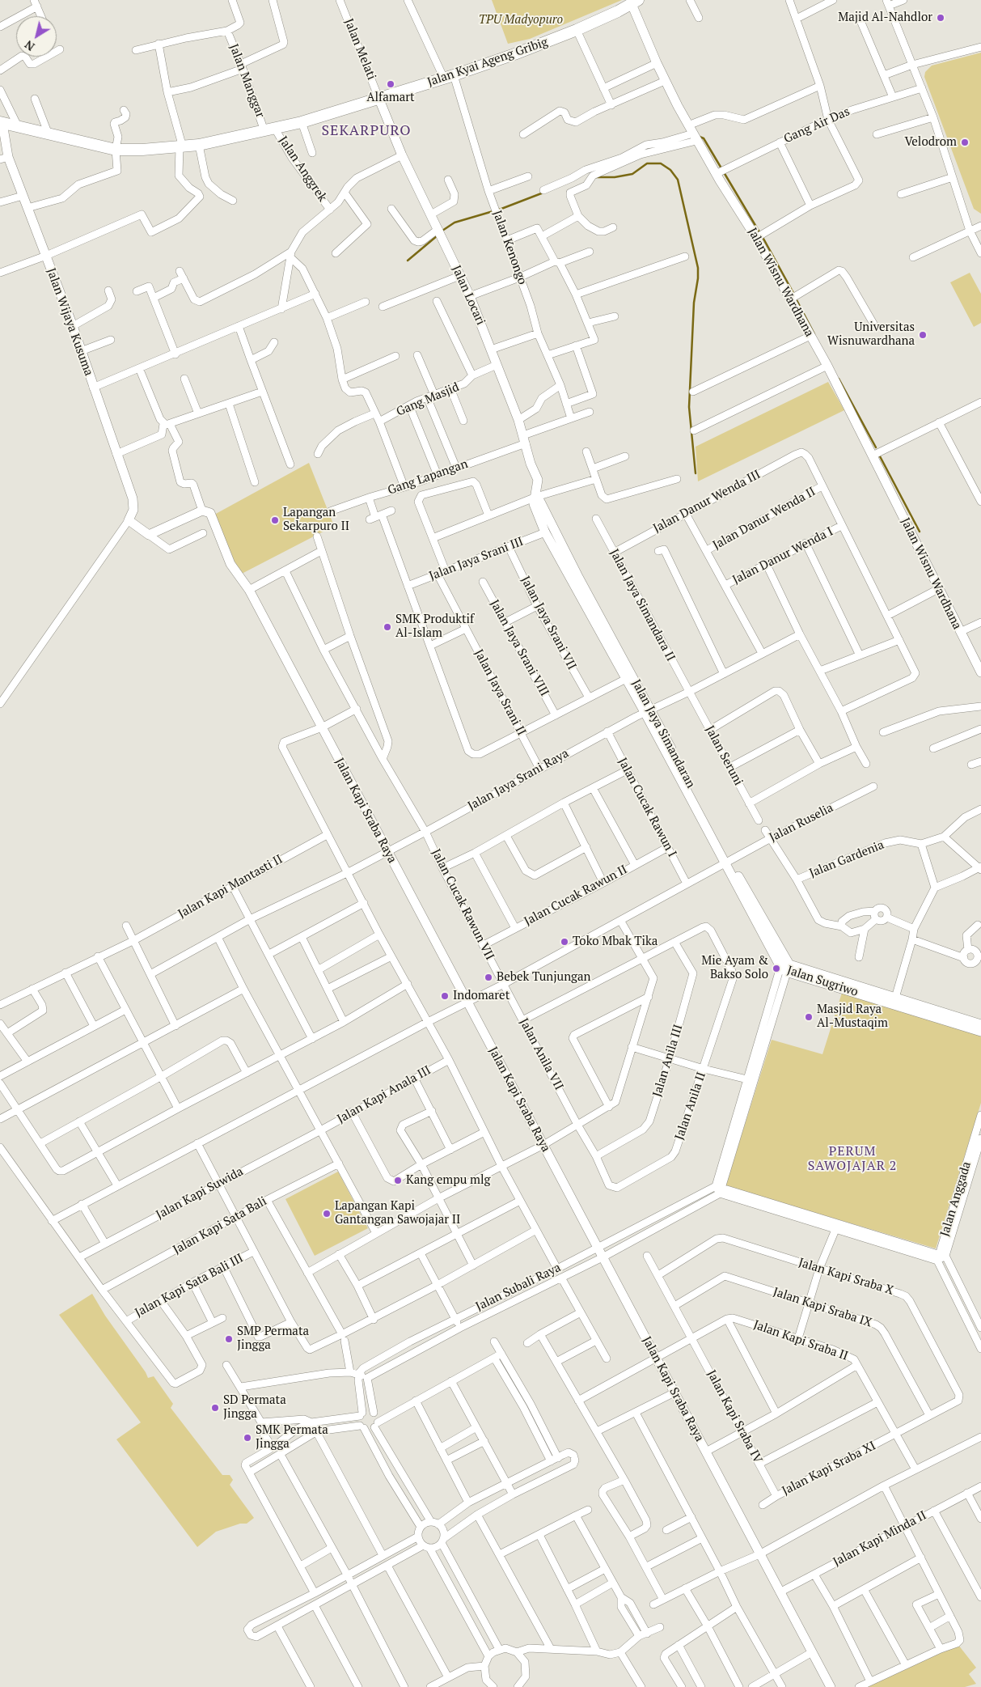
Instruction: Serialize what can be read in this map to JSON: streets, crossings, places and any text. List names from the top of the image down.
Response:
{
  "streets": {
    "main road": ["Jalan Kyai Ageng Gribig"],
    "street": [
      "Jalan Melati",
      "Jalan Manggar",
      "Gang Air Das",
      "Jalan Anggrek",
      "Jalan Kenongo",
      "Jalan Wisnu Wardhana",
      "Jalan Locari",
      "Jalan Wijaya Kusuma",
      "Gang Masjid",
      "Gang Lapangan",
      "Jalan Danur Wenda III",
      "Jalan Danur Wenda II",
      "Jalan Danur Wenda I",
      "Jalan Jaya Srani III",
      "Jalan Jaya Simandara II",
      "Jalan Jaya Srani VII",
      "Jalan Jaya Srani VIII",
      "Jalan Jaya Srani II",
      "Jalan Jaya Simandaran",
      "Jalan Seruni",
      "Jalan Jaya Srani Raya",
      "Jalan Cucak Rawun I",
      "Jalan Kapi Sraba Raya",
      "Jalan Ruselia",
      "Jalan Gardenia",
      "Jalan Kapi Mantasti II",
      "Jalan Cucak Rawun II",
      "Jalan Cucak Rawun VII",
      "Jalan Sugriwo",
      "Jalan Anila VII",
      "Jalan Anila III",
      "Jalan Kapi Anala III",
      "Jalan Anila II",
      "Jalan Kapi Suwida",
      "Jalan Anggada",
      "Jalan Kapi Sata Bali",
      "Jalan Kapi Sraba X",
      "Jalan Kapi Sata Bali III",
      "Jalan Subali Raya",
      "Jalan Kapi Sraba IX",
      "Jalan Kapi Sraba II",
      "Jalan Kapi Sraba IV",
      "Jalan Kapi Sraba XI",
      "Jalan Kapi Minda II"
    ]
  },
  "crossings": [
    ["Jalan Melati", "Jalan Kyai Ageng Gribig"],
    ["Jalan Melati", "Jalan Locari"],
    ["Jalan Kyai Ageng Gribig", "Jalan Manggar"],
    ["Jalan Kyai Ageng Gribig", "Jalan Anggrek"],
    ["Jalan Kyai Ageng Gribig", "Jalan Kenongo"],
    ["Jalan Kyai Ageng Gribig", "Jalan Wisnu Wardhana"],
    ["Jalan Kyai Ageng Gribig", "Jalan Locari"],
    ["Jalan Kyai Ageng Gribig", "Jalan Wijaya Kusuma"],
    ["Jalan Manggar", "Jalan Anggrek"],
    ["Gang Air Das", "Jalan Wisnu Wardhana"],
    ["Jalan Kenongo", "Gang Lapangan"],
    ["Jalan Locari", "Gang Masjid"],
    ["Jalan Locari", "Gang Lapangan"],
    ["Jalan Locari", "Jalan Jaya Simandaran"],
    ["Jalan Danur Wenda III", "Jalan Danur Wenda II"],
    ["Jalan Danur Wenda III", "Jalan Jaya Simandara II"],
    ["Jalan Jaya Srani III", "Jalan Jaya Srani VII"],
    ["Jalan Jaya Srani III", "Jalan Jaya Srani II"],
    ["Jalan Jaya Srani III", "Jalan Jaya Simandaran"],
    ["Jalan Jaya Simandara II", "Jalan Seruni"],
    ["Jalan Jaya Simandara II", "Jalan Jaya Srani Raya"],
    ["Jalan Jaya Srani II", "Jalan Jaya Srani Raya"],
    ["Jalan Jaya Simandaran", "Jalan Jaya Srani Raya"],
    ["Jalan Jaya Simandaran", "Jalan Ruselia"],
    ["Jalan Jaya Simandaran", "Jalan Sugriwo"],
    ["Jalan Seruni", "Jalan Jaya Srani Raya"],
    ["Jalan Jaya Srani Raya", "Jalan Cucak Rawun I"],
    ["Jalan Jaya Srani Raya", "Jalan Kapi Sraba Raya"],
    ["Jalan Jaya Srani Raya", "Jalan Cucak Rawun VII"],
    ["Jalan Cucak Rawun I", "Jalan Ruselia"],
    ["Jalan Cucak Rawun I", "Jalan Cucak Rawun II"],
    ["Jalan Kapi Sraba Raya", "Jalan Ruselia"],
    ["Jalan Kapi Sraba Raya", "Jalan Subali Raya"],
    ["Jalan Kapi Sraba Raya", "Jalan Kapi Minda II"],
    ["Jalan Ruselia", "Jalan Cucak Rawun VII"],
    ["Jalan Ruselia", "Jalan Anila VII"],
    ["Jalan Cucak Rawun II", "Jalan Cucak Rawun VII"],
    ["Jalan Cucak Rawun VII", "Jalan Anila VII"],
    ["Jalan Anila VII", "Jalan Anila II"],
    ["Jalan Anila III", "Jalan Anila II"],
    ["Jalan Kapi Anala III", "Jalan Kapi Suwida"],
    ["Jalan Kapi Sraba X", "Jalan Kapi Sraba IX"],
    ["Jalan Kapi Sraba X", "Jalan Kapi Sraba II"],
    ["Jalan Kapi Sraba X", "Jalan Kapi Sraba XI"],
    ["Jalan Kapi Sraba II", "Jalan Kapi Sraba XI"],
    ["Jalan Kapi Sraba IV", "Jalan Kapi Sraba XI"]
  ],
  "districts": ["SEKARPURO", "PERUM SAWOJAJAR 2"],
  "parks": ["TPU Madyopuro"],
  "places": [
    "Majid Al-Nahdlor",
    "Alfamart",
    "Velodrom",
    "Universitas Wisnuwardhana",
    "Lapangan Sekarpuro II",
    "SMK Produktif Al-Islam",
    "Toko Mbak Tika",
    "Mie Ayam & Bakso Solo",
    "Bebek Tunjungan",
    "Indomaret",
    "Masjid Raya Al-Mustaqim",
    "Kang empu mlg",
    "Lapangan Kapi Gantangan Sawojajar II",
    "SMP Permata Jingga",
    "SD Permata Jingga",
    "SMK Permata Jingga"
  ],
  "north": "bottom left"
}
